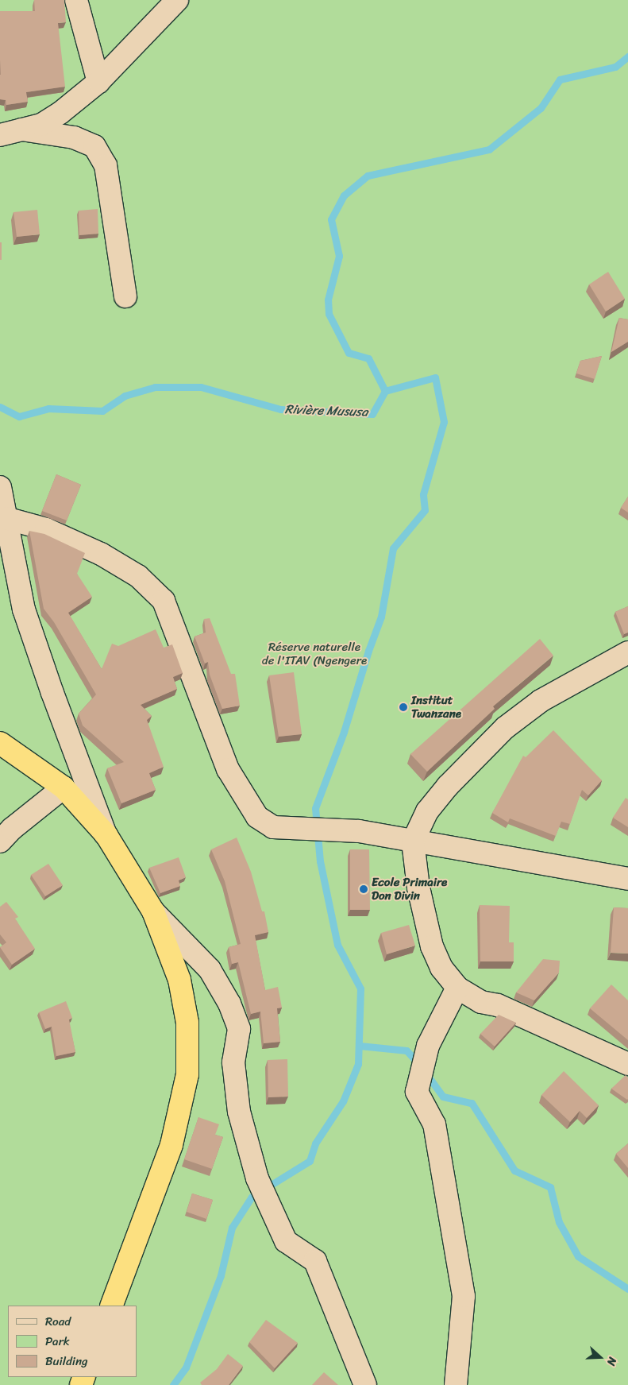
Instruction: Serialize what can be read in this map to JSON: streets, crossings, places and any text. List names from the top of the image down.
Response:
{
  "water": ["Rivière Mususa"],
  "parks": ["Réserve naturelle de l'ITAV (Ngengere"],
  "places": ["Institut Twanzane", "Ecole Primaire Don Divin"],
  "legend": ["Road", "Park", "Building"],
  "north": "right"
}
